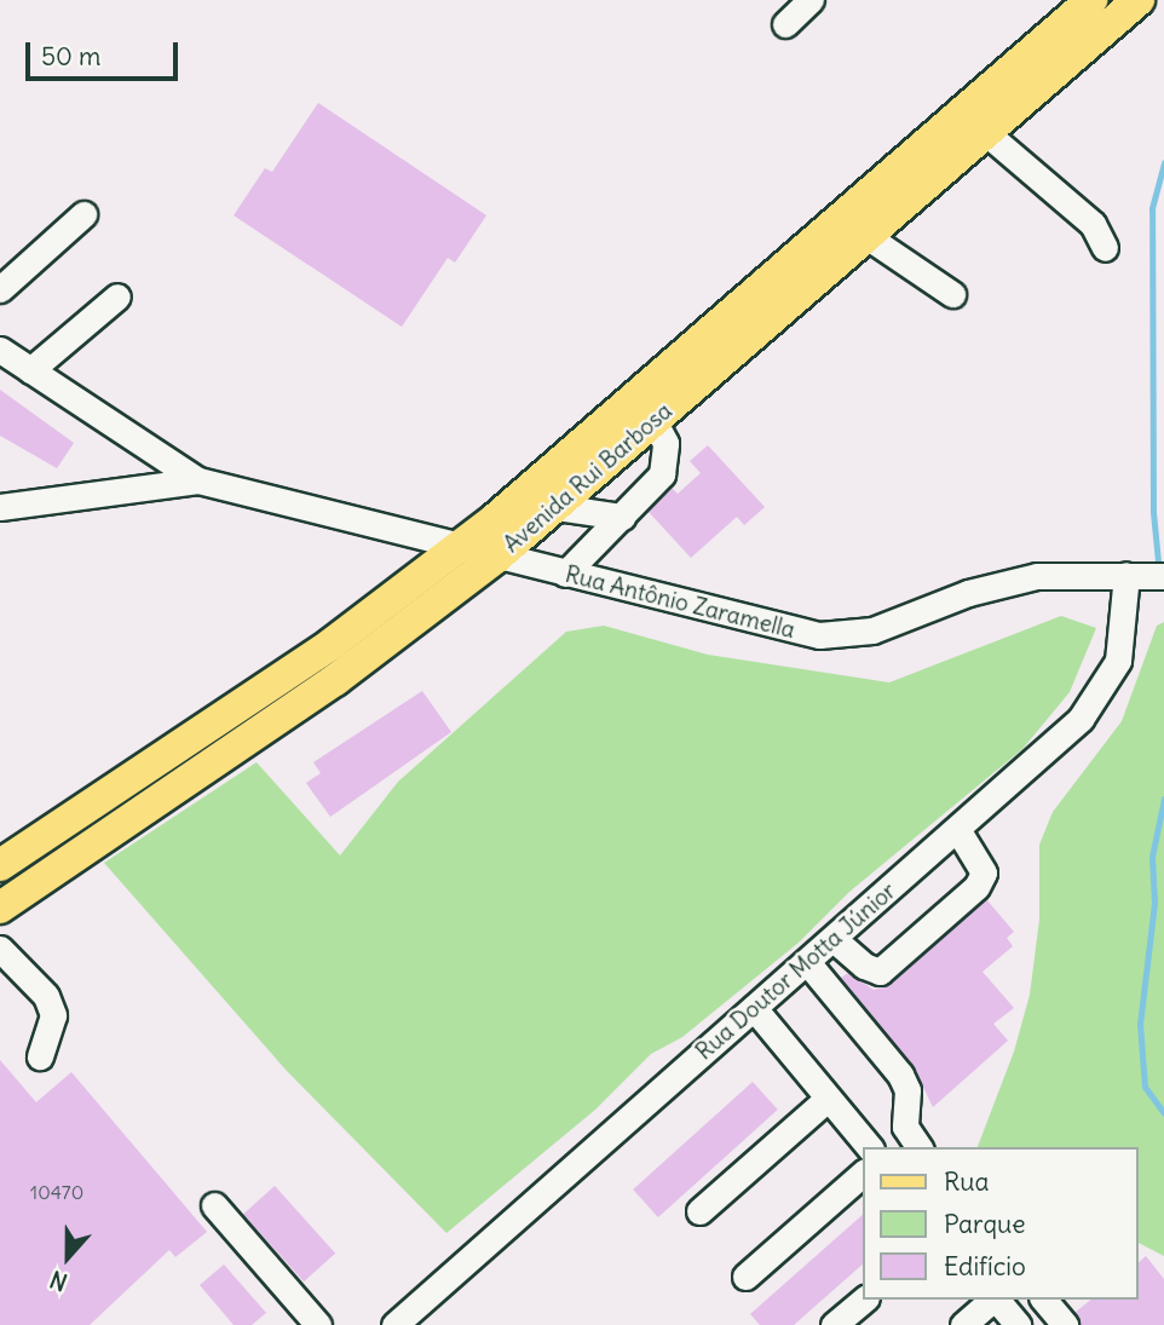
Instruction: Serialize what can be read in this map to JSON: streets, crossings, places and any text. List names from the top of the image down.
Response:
{
  "streets": {
    "main road": ["Avenida Rui Barbosa"],
    "street": ["Rua Antônio Zaramella", "Rua Doutor Motta Júnior"]
  },
  "crossings": [
    ["Avenida Rui Barbosa", "Rua Antônio Zaramella"],
    ["Rua Antônio Zaramella", "Rua Doutor Motta Júnior"]
  ],
  "house_numbers": ["10470"],
  "legend": ["Rua", "Parque", "Edifício"],
  "scale_bar": "50 m",
  "north": "bottom"
}
